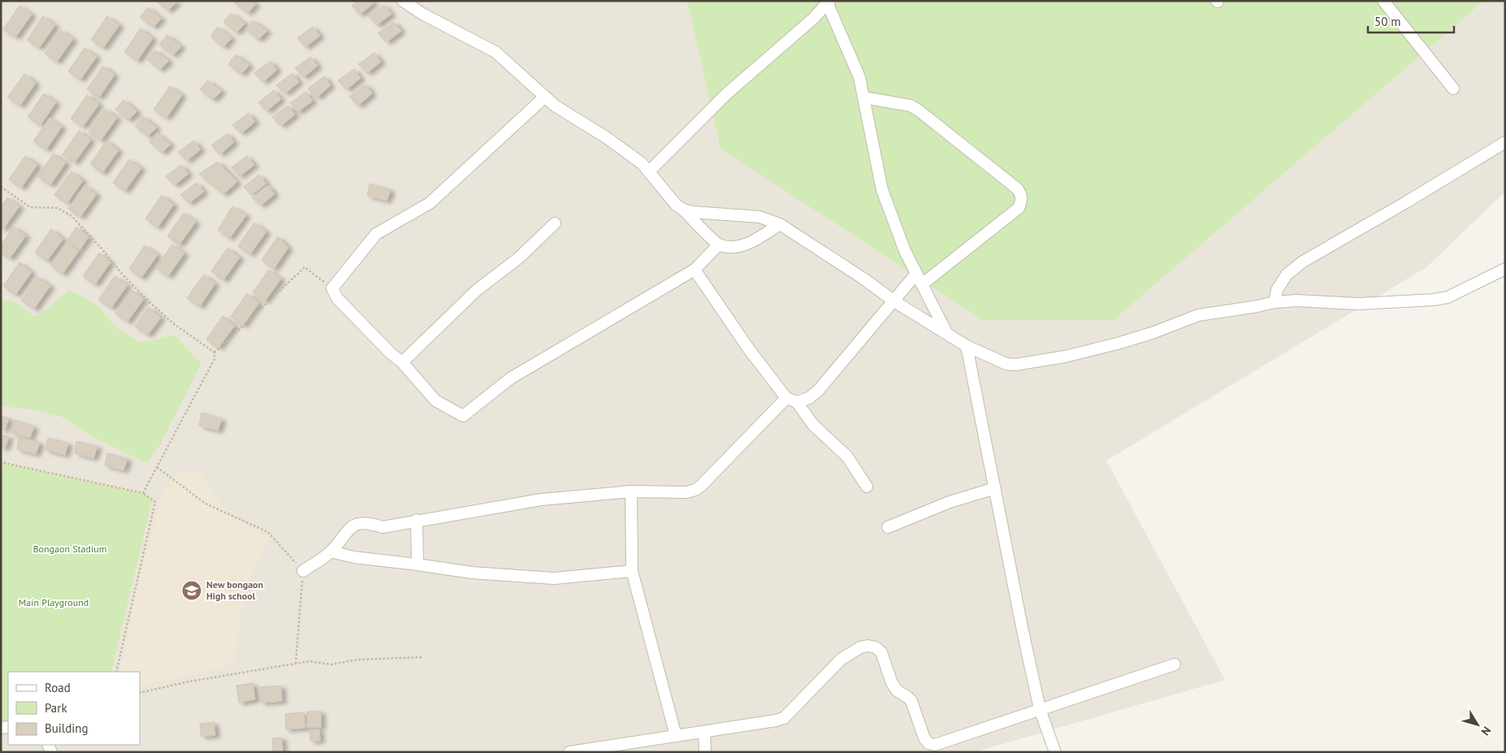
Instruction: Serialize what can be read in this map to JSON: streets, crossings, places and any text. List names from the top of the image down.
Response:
{
  "parks": ["Bongaon Stadium", "Main Playground"],
  "places": {
    "school or university": ["New bongaon High school"]
  },
  "legend": ["Road", "Park", "Building"],
  "scale_bar": "50 m",
  "north": "bottom right"
}
